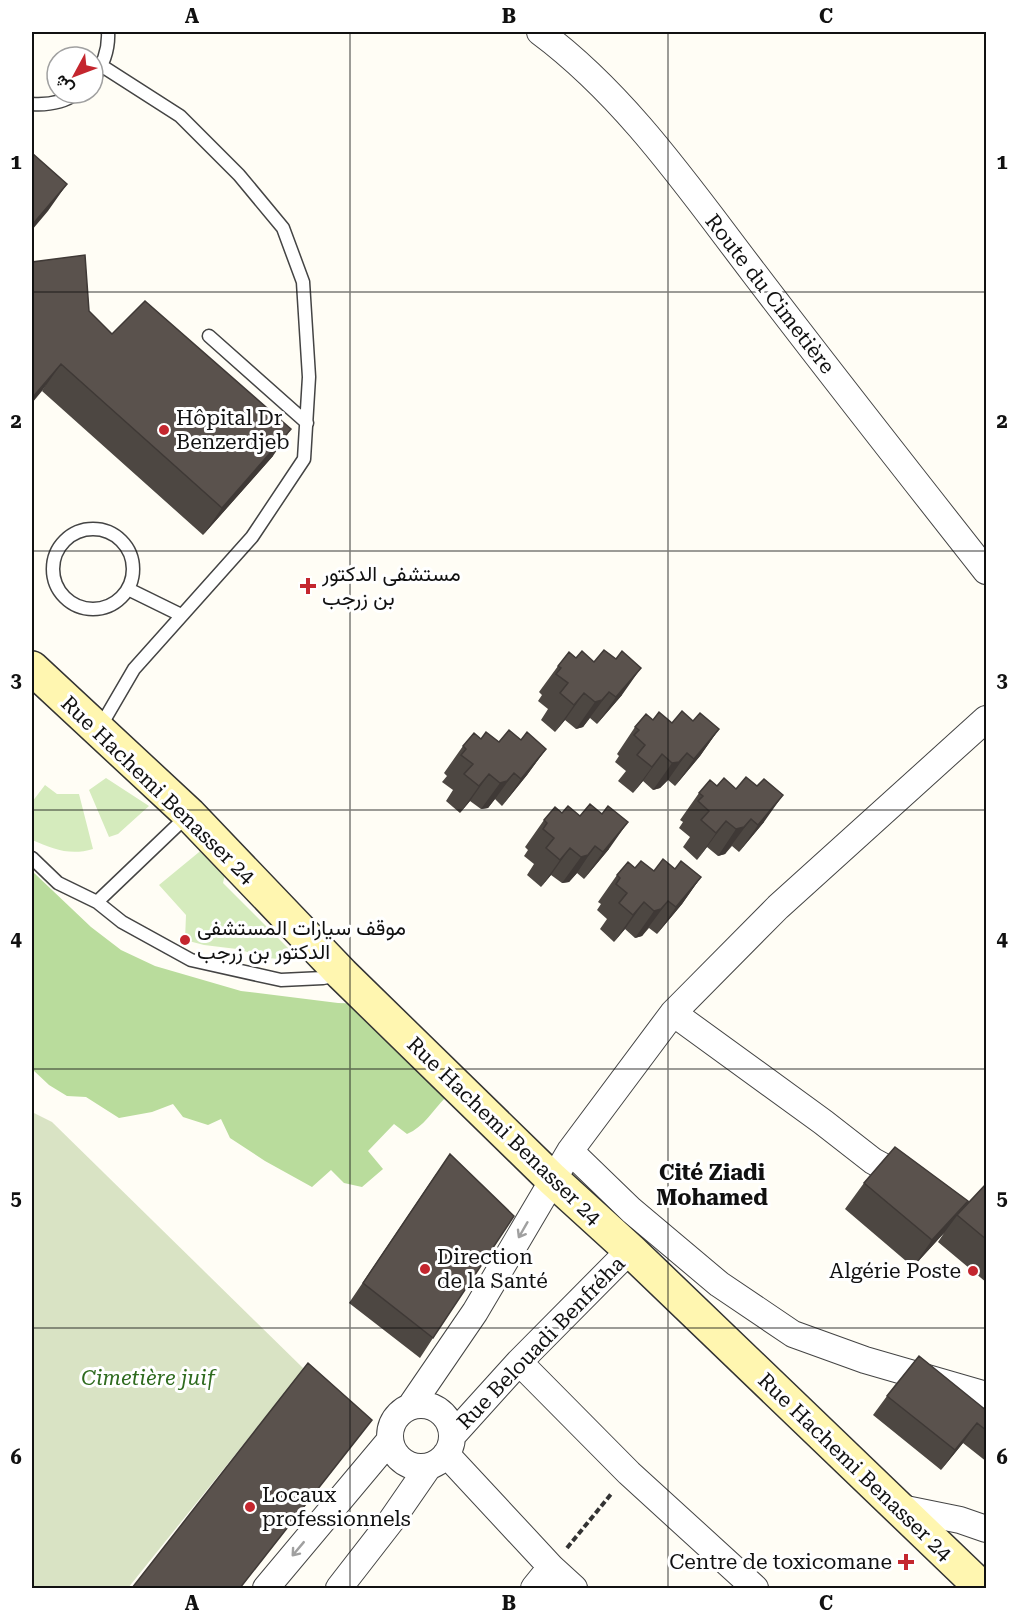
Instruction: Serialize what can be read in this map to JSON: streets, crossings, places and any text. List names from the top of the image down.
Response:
{
  "streets": {
    "main road": ["Rue Hachemi Benasser 24"],
    "street": ["Route du Cimetière", "Rue Belouadi Benfréha"]
  },
  "crossings": [
    ["Rue Hachemi Benasser 24", "Rue Belouadi Benfréha"]
  ],
  "districts": ["Cité Ziadi Mohamed"],
  "parks": ["Cimetière juif"],
  "places": {
    "other": [
      "Hôpital Dr Benzerdjeb",
      "موقف سيارات المستشفى الدكتور بن زرجب",
      "Direction de la Santé",
      "Algérie Poste",
      "Locaux professionnels"
    ],
    "health": ["مستشفى الدكتور بن زرجب", "Centre de toxicomane"]
  },
  "north": "bottom left",
  "grid": {
    "columns": ["A", "B", "C"],
    "rows": [
      "1",
      "2",
      "3",
      "4",
      "5",
      "6"
    ]
  }
}
